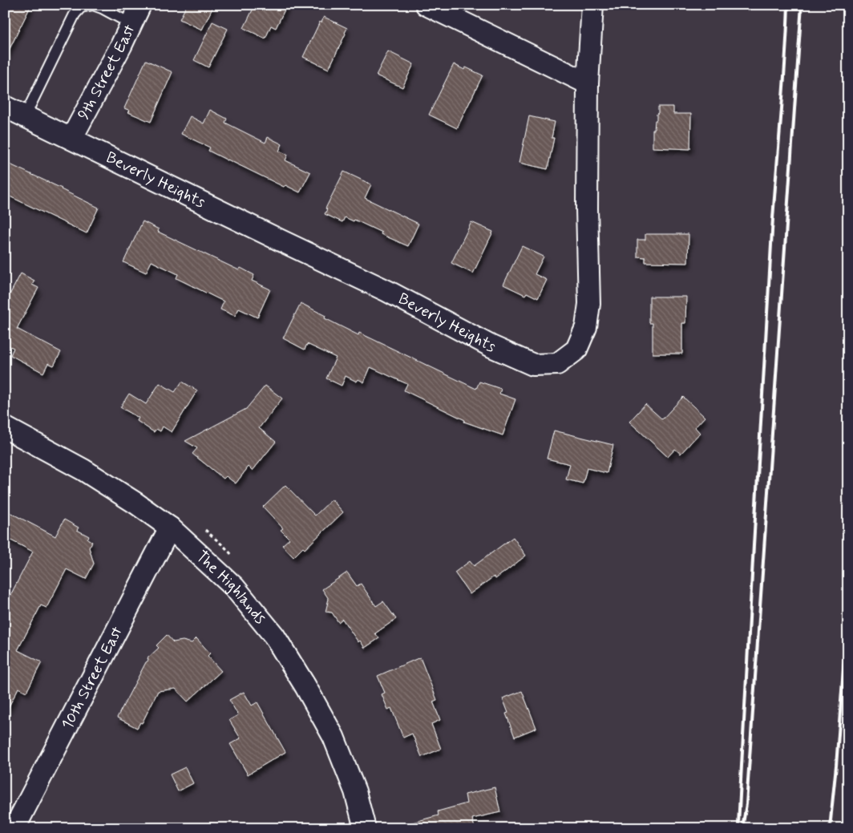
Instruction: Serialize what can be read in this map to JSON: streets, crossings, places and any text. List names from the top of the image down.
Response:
{
  "streets": {
    "street": [
      "9th Street East",
      "Beverly Heights",
      "The Highlands",
      "10th Street East"
    ]
  },
  "crossings": [
    ["9th Street East", "Beverly Heights"],
    ["The Highlands", "10th Street East"]
  ]
}
